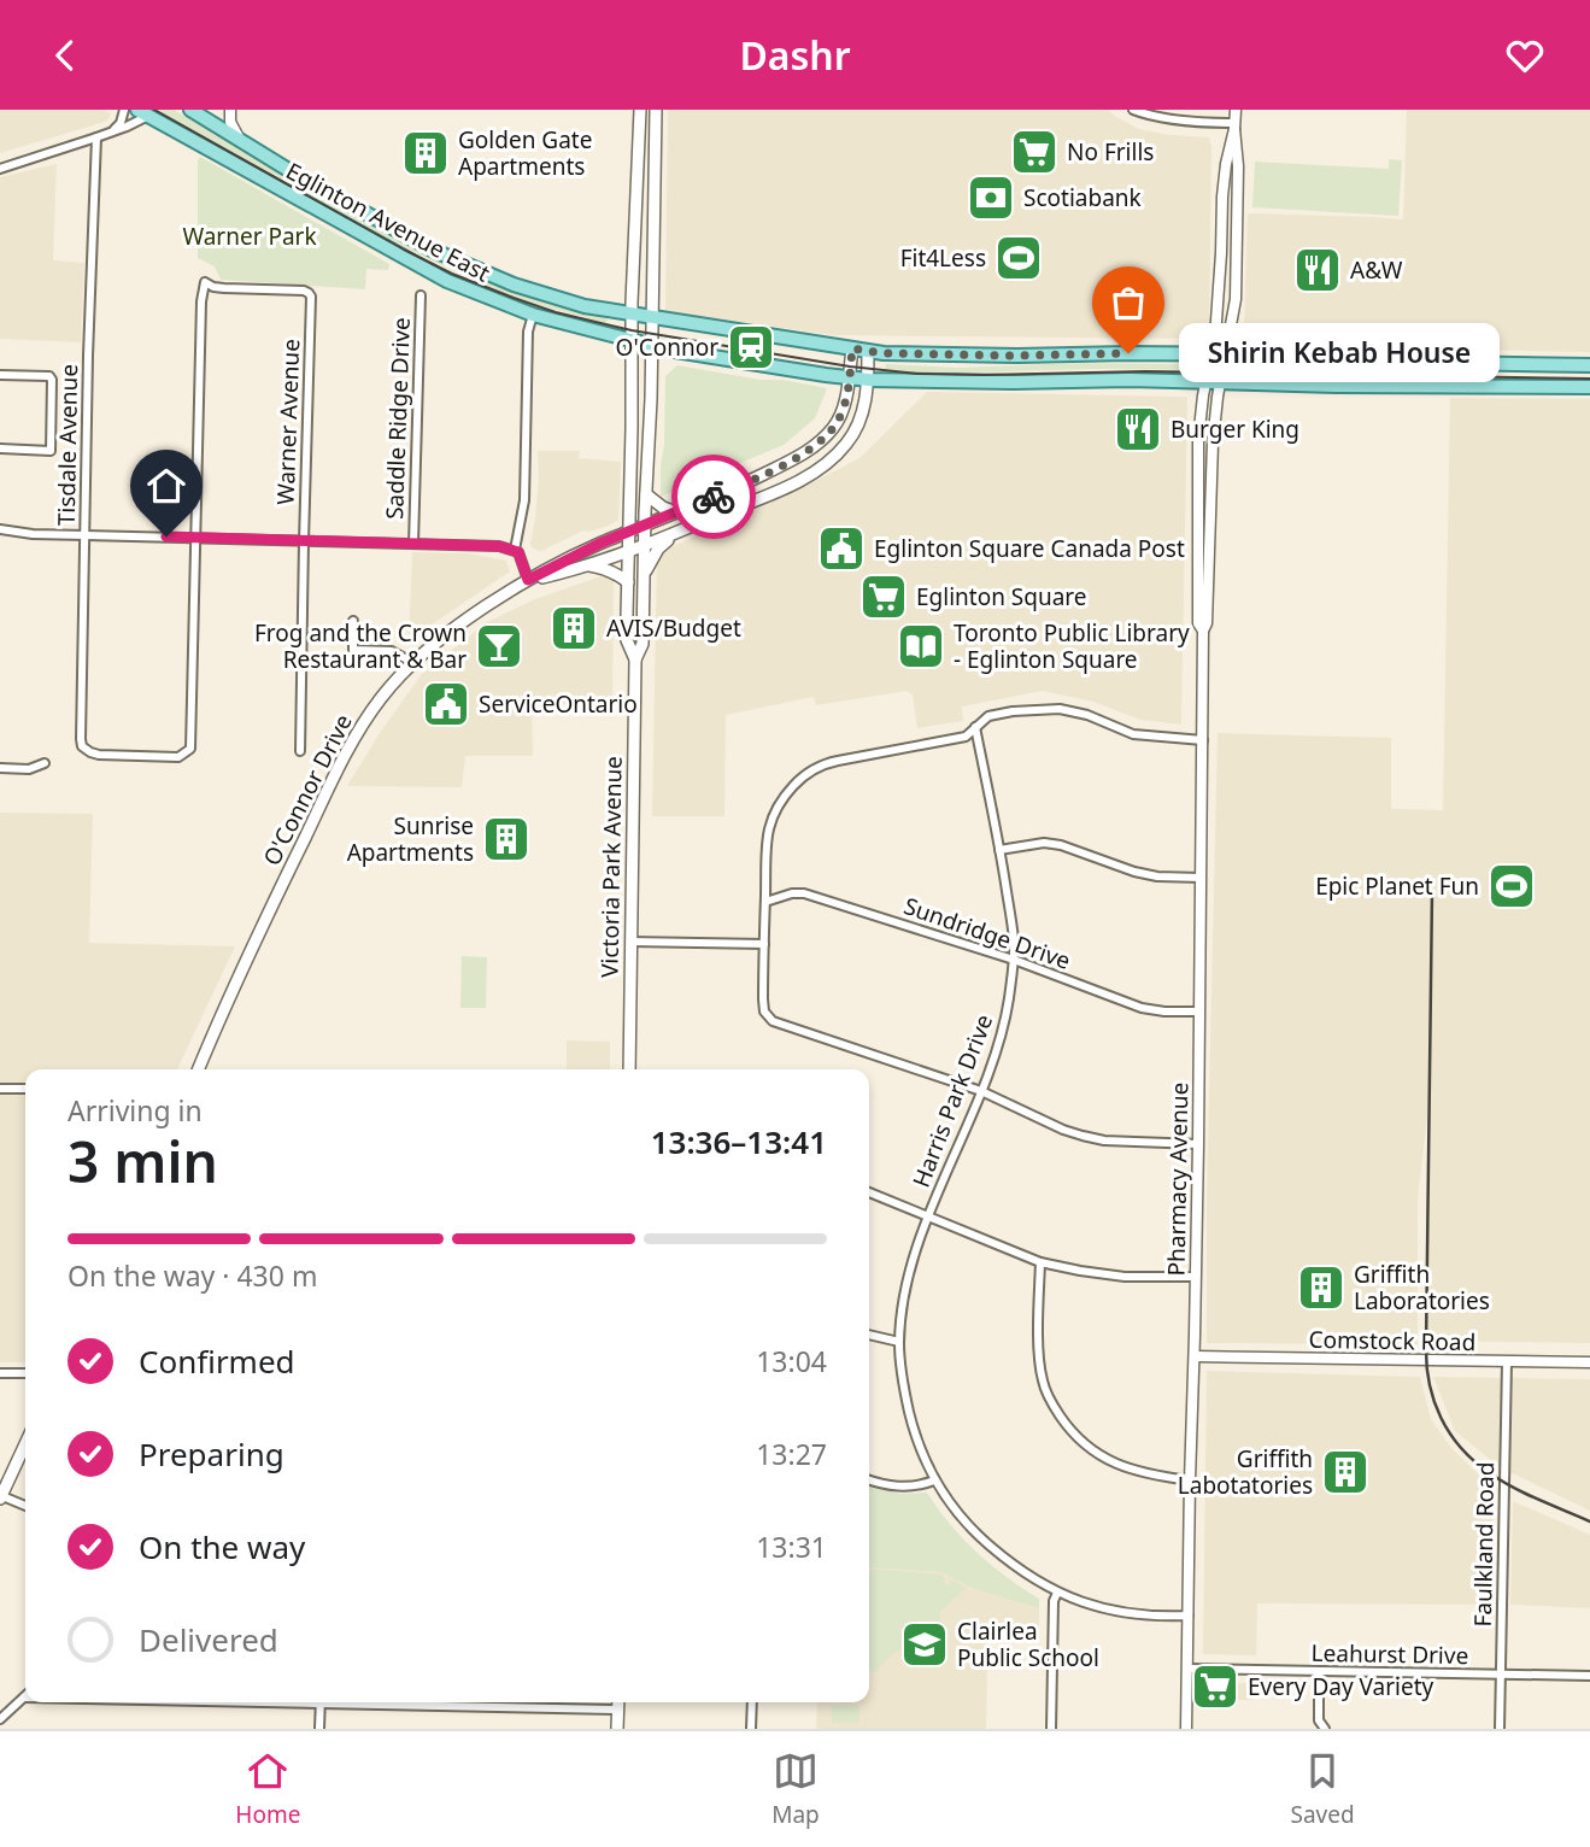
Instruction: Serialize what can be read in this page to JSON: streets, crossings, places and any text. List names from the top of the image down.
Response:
{
  "streets": {
    "main road": ["Eglinton Avenue East", "O'Connor Drive", "Victoria Park Avenue"],
    "street": [
      "Saddle Ridge Drive",
      "Warner Avenue",
      "Tisdale Avenue",
      "Sundridge Drive",
      "Harris Park Drive",
      "Pharmacy Avenue",
      "Comstock Road",
      "Faulkland Road",
      "Leahurst Drive"
    ]
  },
  "crossings": [
    ["Eglinton Avenue East", "Victoria Park Avenue"],
    ["Eglinton Avenue East", "Pharmacy Avenue"],
    ["Warner Avenue", "Tisdale Avenue"],
    ["O'Connor Drive", "Victoria Park Avenue"],
    ["Sundridge Drive", "Harris Park Drive"],
    ["Sundridge Drive", "Pharmacy Avenue"],
    ["Harris Park Drive", "Pharmacy Avenue"],
    ["Pharmacy Avenue", "Comstock Road"],
    ["Pharmacy Avenue", "Leahurst Drive"],
    ["Comstock Road", "Faulkland Road"],
    ["Faulkland Road", "Leahurst Drive"]
  ],
  "parks": ["Warner Park"],
  "places": {
    "supermarket": ["No Frills", "Eglinton Square", "Every Day Variety"],
    "building": [
      "Golden Gate Apartments",
      "AVIS/Budget",
      "Sunrise Apartments",
      "Griffith Laboratories",
      "Griffith Labotatories"
    ],
    "bank": ["Scotiabank"],
    "sports": ["Fit4Less", "Epic Planet Fun"],
    "restaurant": ["A&W", "Burger King"],
    "station": ["O'Connor"],
    "other": ["Shirin Kebab House"],
    "public building": ["Eglinton Square Canada Post", "ServiceOntario"],
    "bar": ["Frog and the Crown Restaurant & Bar"],
    "library": ["Toronto Public Library - Eglinton Square"],
    "school or university": ["Clairlea Public School"]
  },
  "page": {
    "header": "Dashr",
    "bubble": "Shirin Kebab House",
    "heading": ["3 min", "Arriving in", "13:36–13:41"],
    "bar": "On the way · 430 m",
    "list": [
      ["Confirmed", "13:04"],
      ["Preparing", "13:27"],
      ["On the way", "13:31"],
      "Delivered"
    ],
    "tabs": ["Home", "Map", "Saved"]
  }
}
